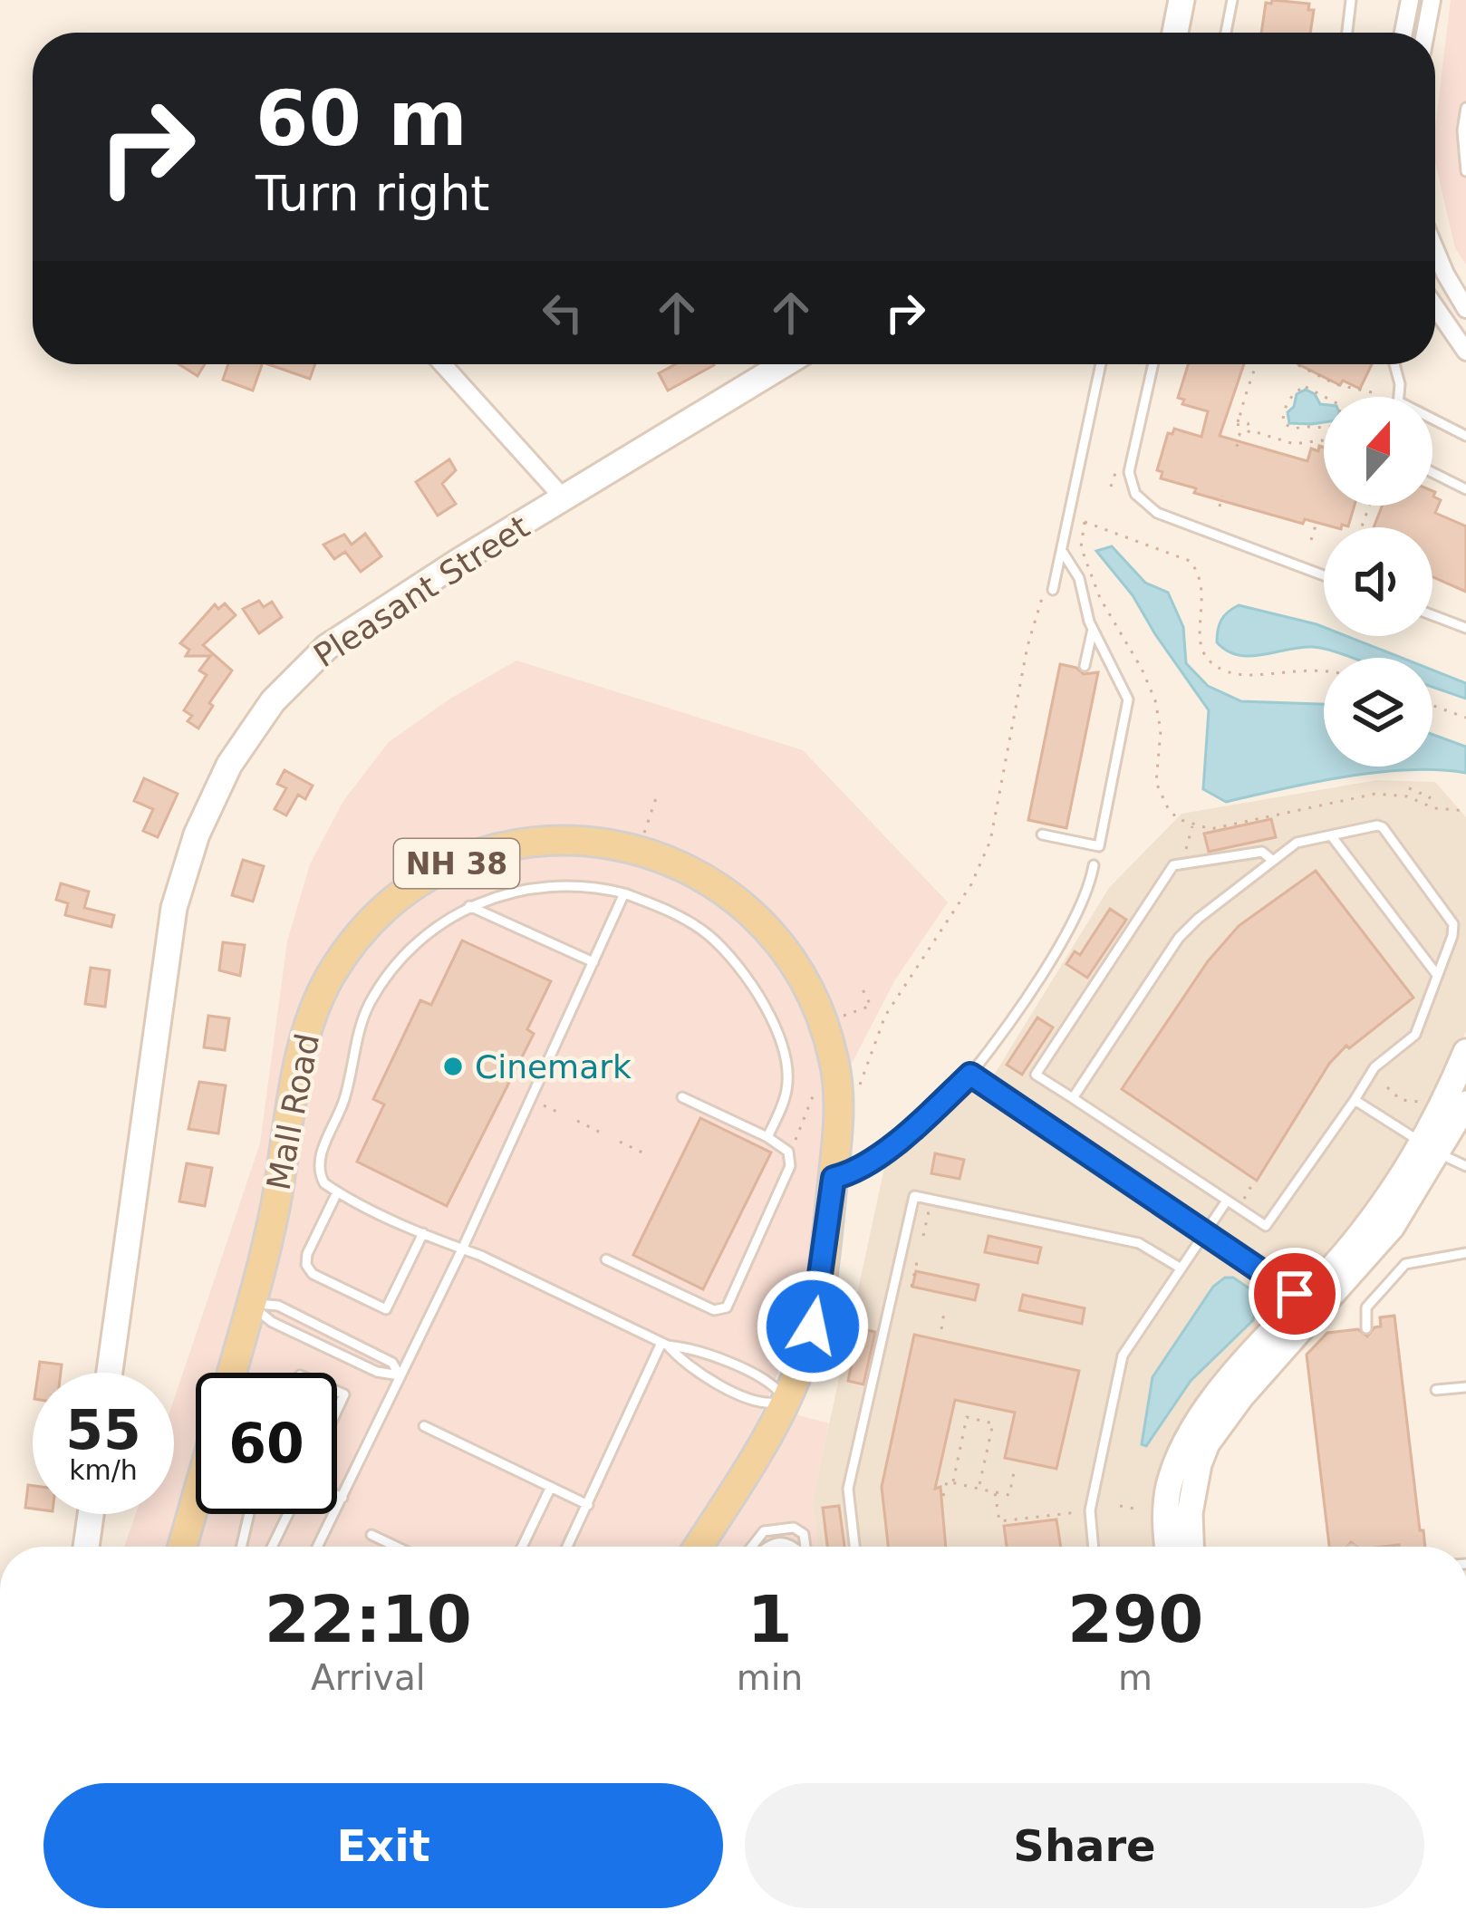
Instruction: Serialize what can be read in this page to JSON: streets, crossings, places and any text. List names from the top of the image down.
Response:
{
  "streets": {
    "main road": ["Pleasant Street", "NH 38", "Mall Road"]
  },
  "places": ["Cinemark"],
  "north": "top",
  "page": {
    "turn": ["60 m", "Turn right"],
    "speed": "55 km/h",
    "limit": "60",
    "eta": [
      "22:10",
      "Arrival",
      "1",
      "min",
      "290",
      "m"
    ],
    "buttons": ["Exit", "Share"]
  }
}
